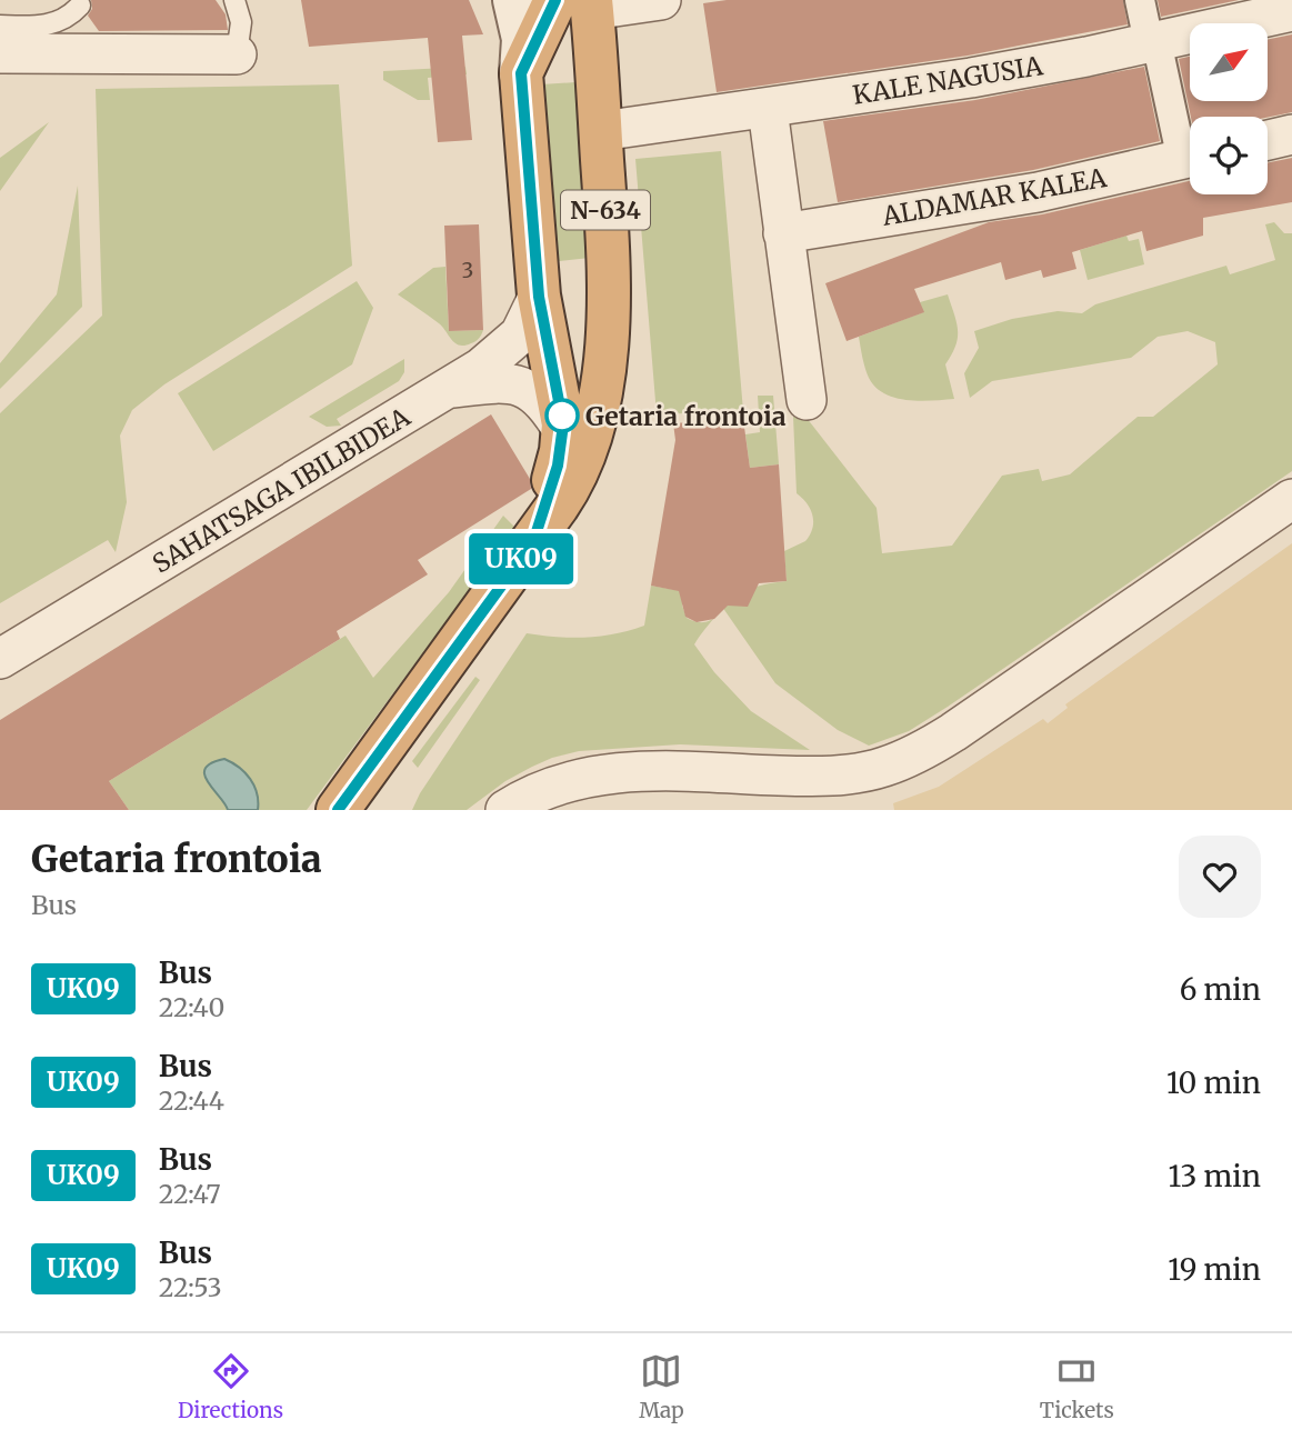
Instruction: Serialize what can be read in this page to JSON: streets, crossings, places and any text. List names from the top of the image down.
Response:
{
  "streets": {
    "highway": ["N-634"],
    "street": ["KALE NAGUSIA", "ALDAMAR KALEA", "SAHATSAGA IBILBIDEA"]
  },
  "crossings": [
    ["KALE NAGUSIA", "N-634"],
    ["N-634", "SAHATSAGA IBILBIDEA"]
  ],
  "places": ["Getaria frontoia"],
  "lines": ["bus line UK09"],
  "house_numbers": ["3"],
  "north": "top right",
  "page": {
    "on_map": "UK09",
    "heading": ["Getaria frontoia", "Bus"],
    "list": [
      {
        "mark": "UK09",
        "name": "Bus",
        "note": "22:40",
        "value": "6 min"
      },
      {
        "mark": "UK09",
        "name": "Bus",
        "note": "22:44",
        "value": "10 min"
      },
      {
        "mark": "UK09",
        "name": "Bus",
        "note": "22:47",
        "value": "13 min"
      },
      {
        "mark": "UK09",
        "name": "Bus",
        "note": "22:53",
        "value": "19 min"
      }
    ],
    "tabs": ["Directions", "Map", "Tickets"]
  }
}
